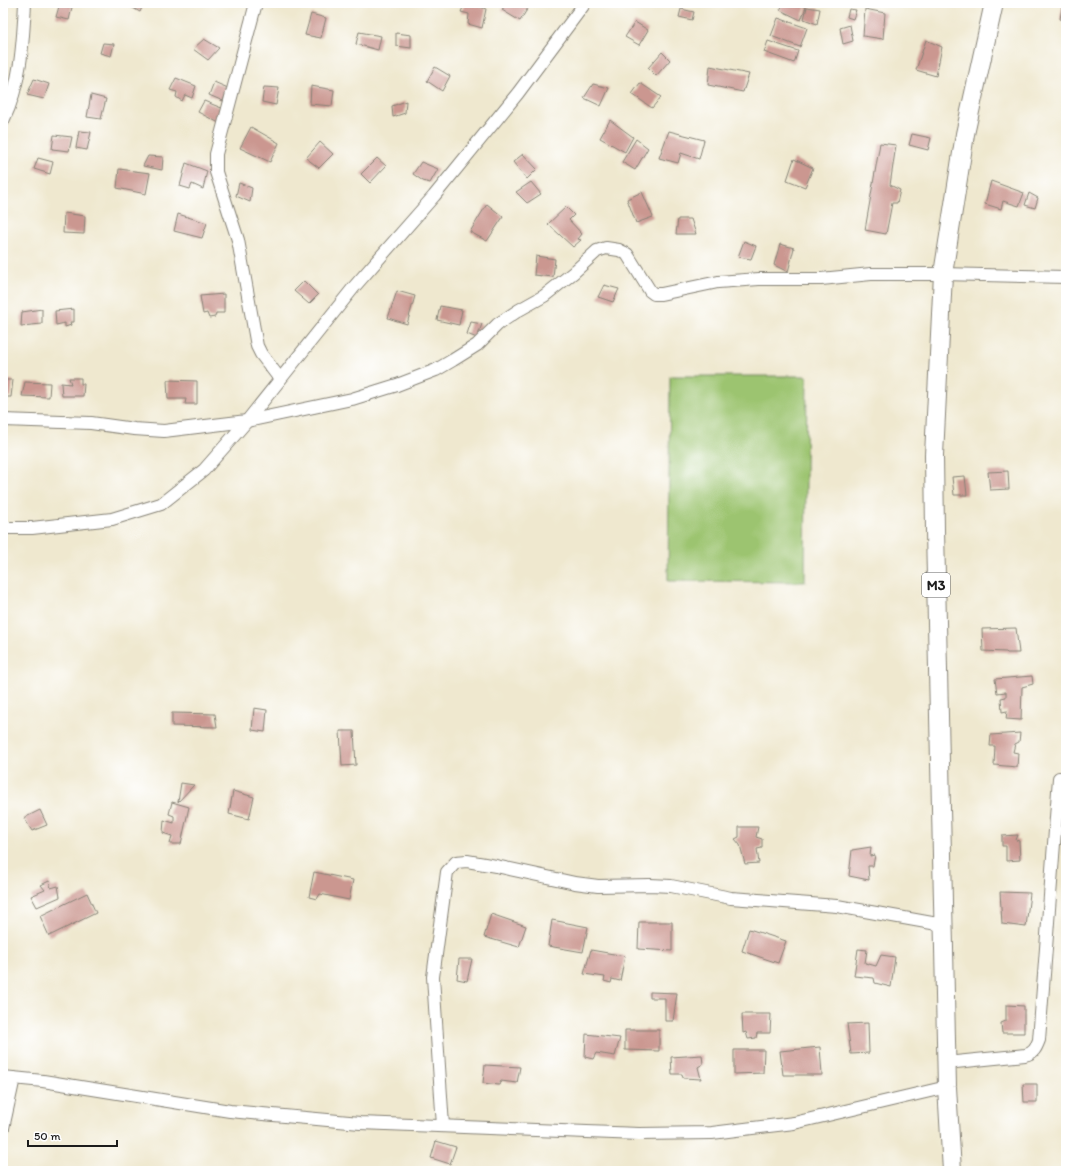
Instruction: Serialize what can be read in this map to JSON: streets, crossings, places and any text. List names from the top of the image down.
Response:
{
  "streets": {
    "main road": ["M3"]
  },
  "scale_bar": "50 m"
}
